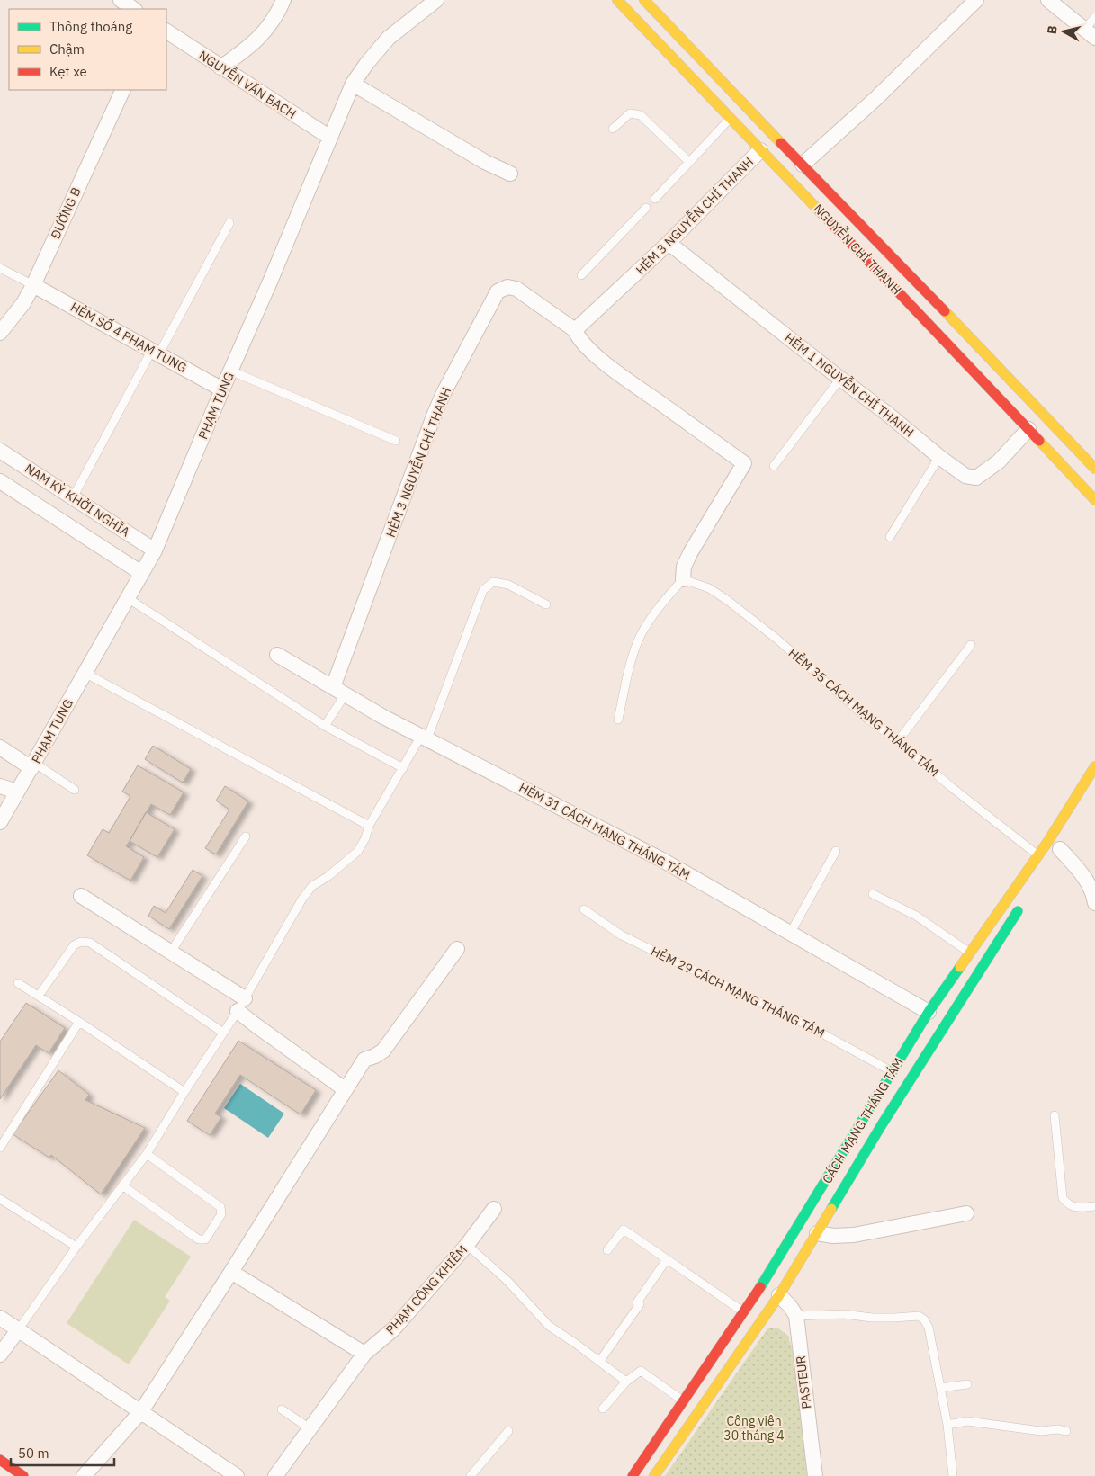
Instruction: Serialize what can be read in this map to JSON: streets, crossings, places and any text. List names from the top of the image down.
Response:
{
  "streets": {
    "main road": ["NGUYỄN CHÍ THANH", "CÁCH MẠNG THÁNG TÁM"],
    "street": [
      "NGUYỄN VĂN BẠCH",
      "ĐƯỜNG B",
      "HẺM 3 NGUYỄN CHÍ THANH",
      "HẺM SỐ 4 PHẠM TUNG",
      "HẺM 1 NGUYỄN CHÍ THANH",
      "PHẠM TUNG",
      "NAM KỲ KHỞI NGHĨA",
      "HẺM 31 CÁCH MẠNG THÁNG TÁM",
      "PHẠM CÔNG KHIÊM",
      "PASTEUR"
    ],
    "lane": ["HẺM 35 CÁCH MẠNG THÁNG TÁM", "HẺM 29 CÁCH MẠNG THÁNG TÁM"]
  },
  "crossings": [
    ["NGUYỄN VĂN BẠCH", "PHẠM TUNG"],
    ["ĐƯỜNG B", "HẺM SỐ 4 PHẠM TUNG"],
    ["HẺM 3 NGUYỄN CHÍ THANH", "NGUYỄN CHÍ THANH"],
    ["HẺM 3 NGUYỄN CHÍ THANH", "HẺM 1 NGUYỄN CHÍ THANH"],
    ["HẺM 3 NGUYỄN CHÍ THANH", "HẺM 31 CÁCH MẠNG THÁNG TÁM"],
    ["NGUYỄN CHÍ THANH", "HẺM 1 NGUYỄN CHÍ THANH"],
    ["HẺM SỐ 4 PHẠM TUNG", "PHẠM TUNG"],
    ["PHẠM TUNG", "NAM KỲ KHỞI NGHĨA"],
    ["HẺM 35 CÁCH MẠNG THÁNG TÁM", "CÁCH MẠNG THÁNG TÁM"],
    ["HẺM 31 CÁCH MẠNG THÁNG TÁM", "CÁCH MẠNG THÁNG TÁM"],
    ["HẺM 29 CÁCH MẠNG THÁNG TÁM", "CÁCH MẠNG THÁNG TÁM"]
  ],
  "parks": ["Công viên 30 tháng 4"],
  "legend": ["Thông thoáng", "Chậm", "Kẹt xe"],
  "scale_bar": "50 m",
  "north": "left"
}
